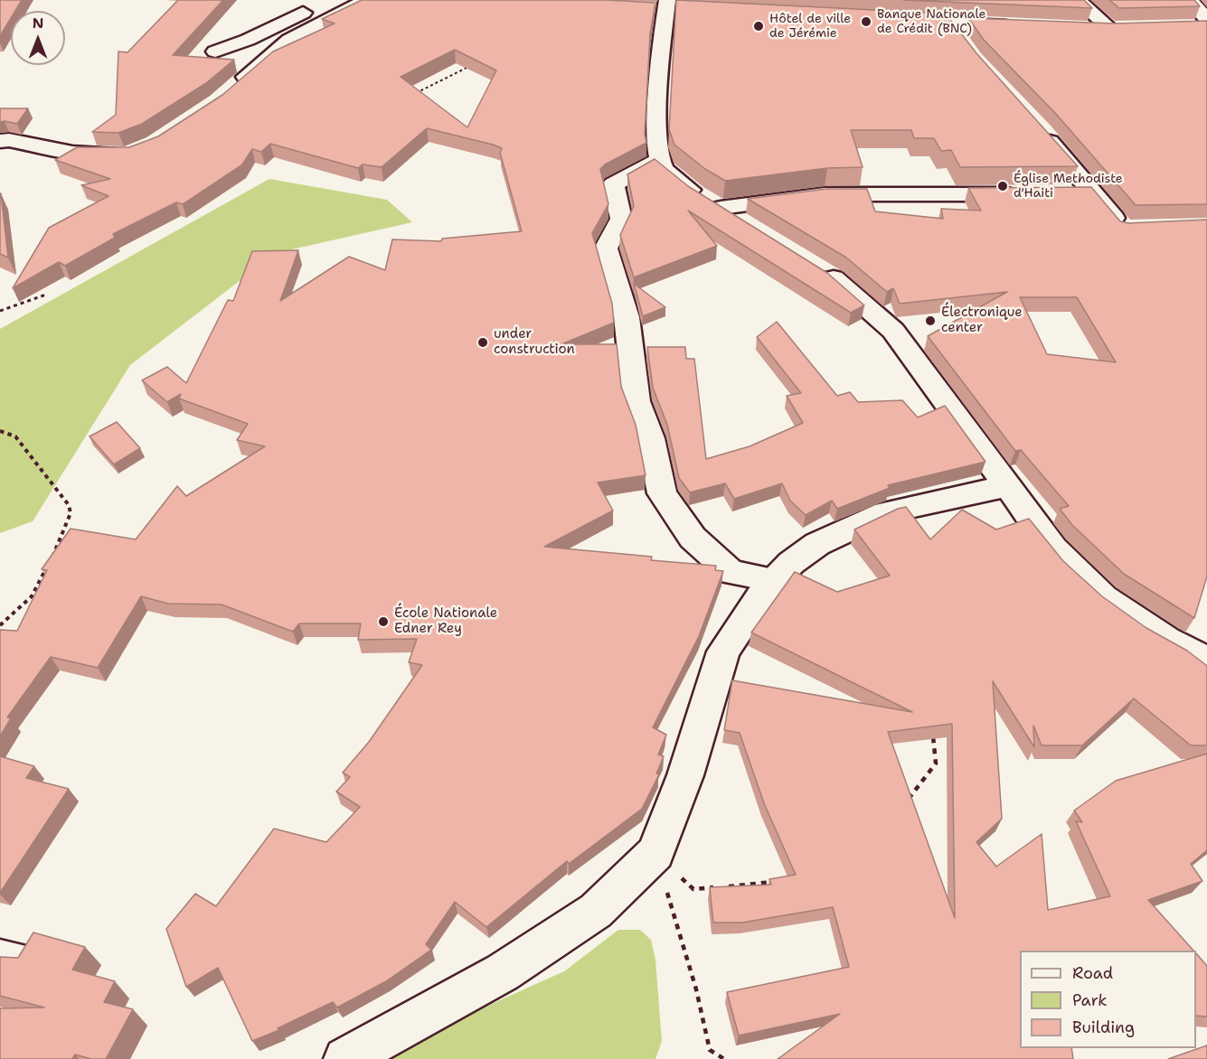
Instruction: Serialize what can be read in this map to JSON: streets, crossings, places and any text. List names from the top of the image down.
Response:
{
  "places": [
    "Banque Nationale de Crédit (BNC)",
    "Hôtel de ville de Jérémie",
    "Église Methodiste d'Haiti",
    "Électronique center",
    "under construction",
    "École Nationale Edner Rey"
  ],
  "legend": ["Road", "Park", "Building"],
  "north": "top"
}
